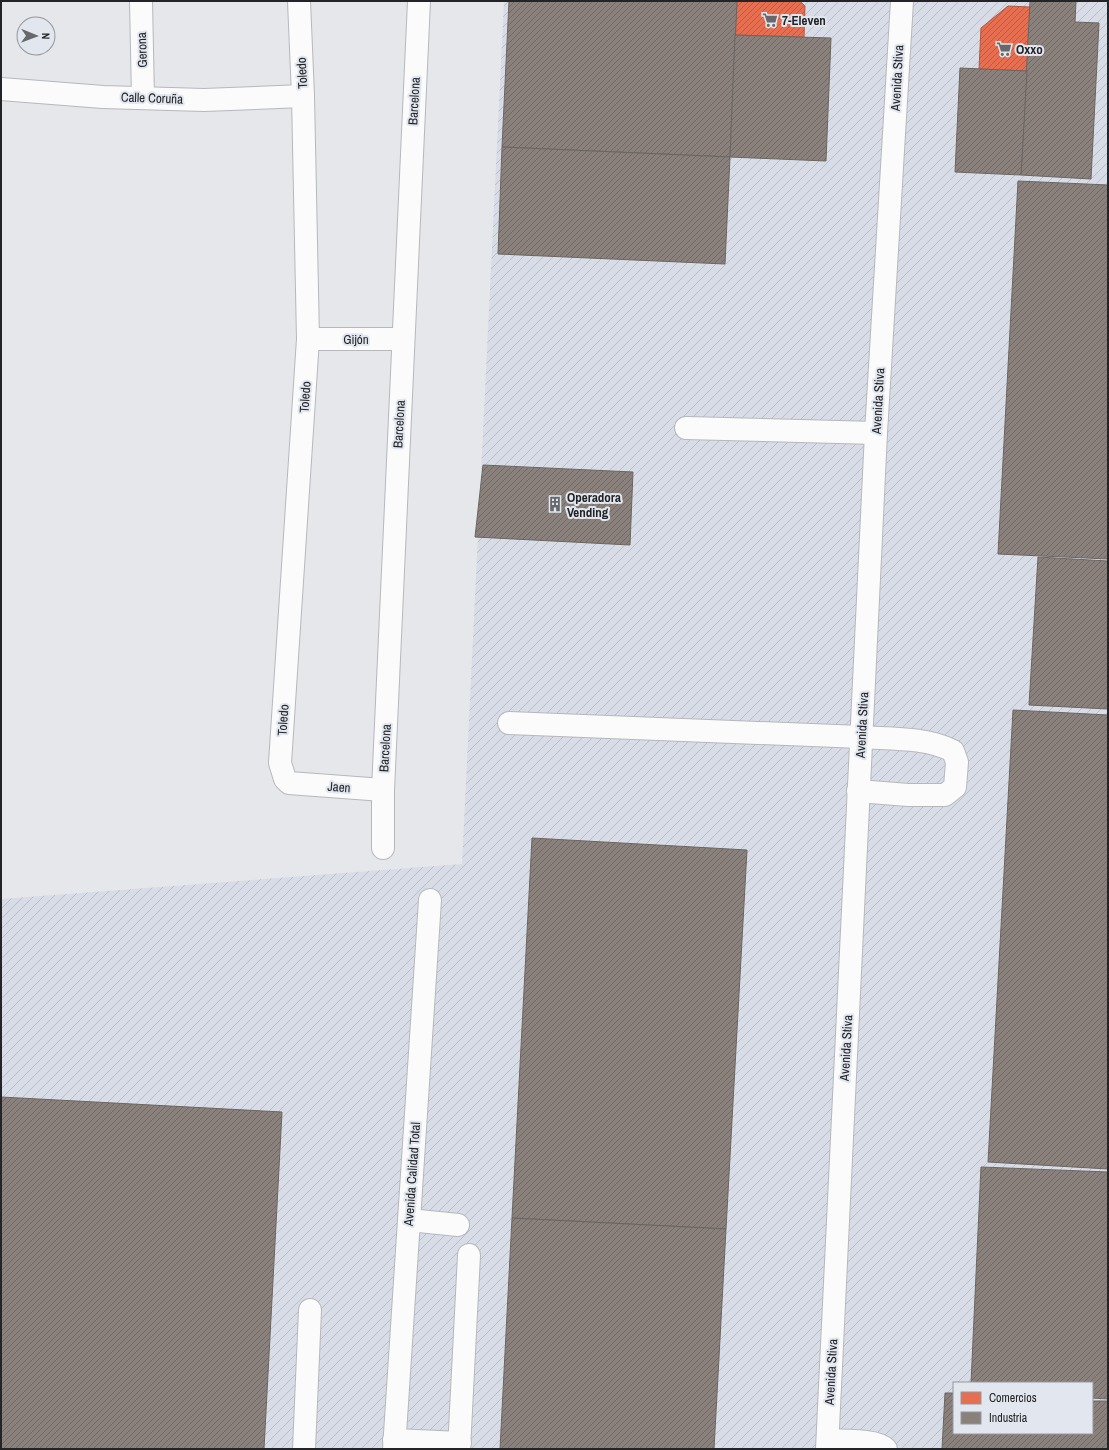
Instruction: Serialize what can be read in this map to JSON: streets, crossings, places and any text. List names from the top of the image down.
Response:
{
  "streets": {
    "street": [
      "Gerona",
      "Toledo",
      "Avenida Stiva",
      "Calle Coruña",
      "Barcelona",
      "Gijón",
      "Jaen",
      "Avenida Calidad Total"
    ]
  },
  "crossings": [
    ["Gerona", "Calle Coruña"],
    ["Toledo", "Calle Coruña"],
    ["Toledo", "Gijón"],
    ["Toledo", "Jaen"],
    ["Barcelona", "Gijón"],
    ["Barcelona", "Jaen"]
  ],
  "places": {
    "supermarket": ["7-Eleven", "Oxxo"],
    "building": ["Operadora Vending"]
  },
  "legend": ["Comercios", "Industria"],
  "north": "right"
}
